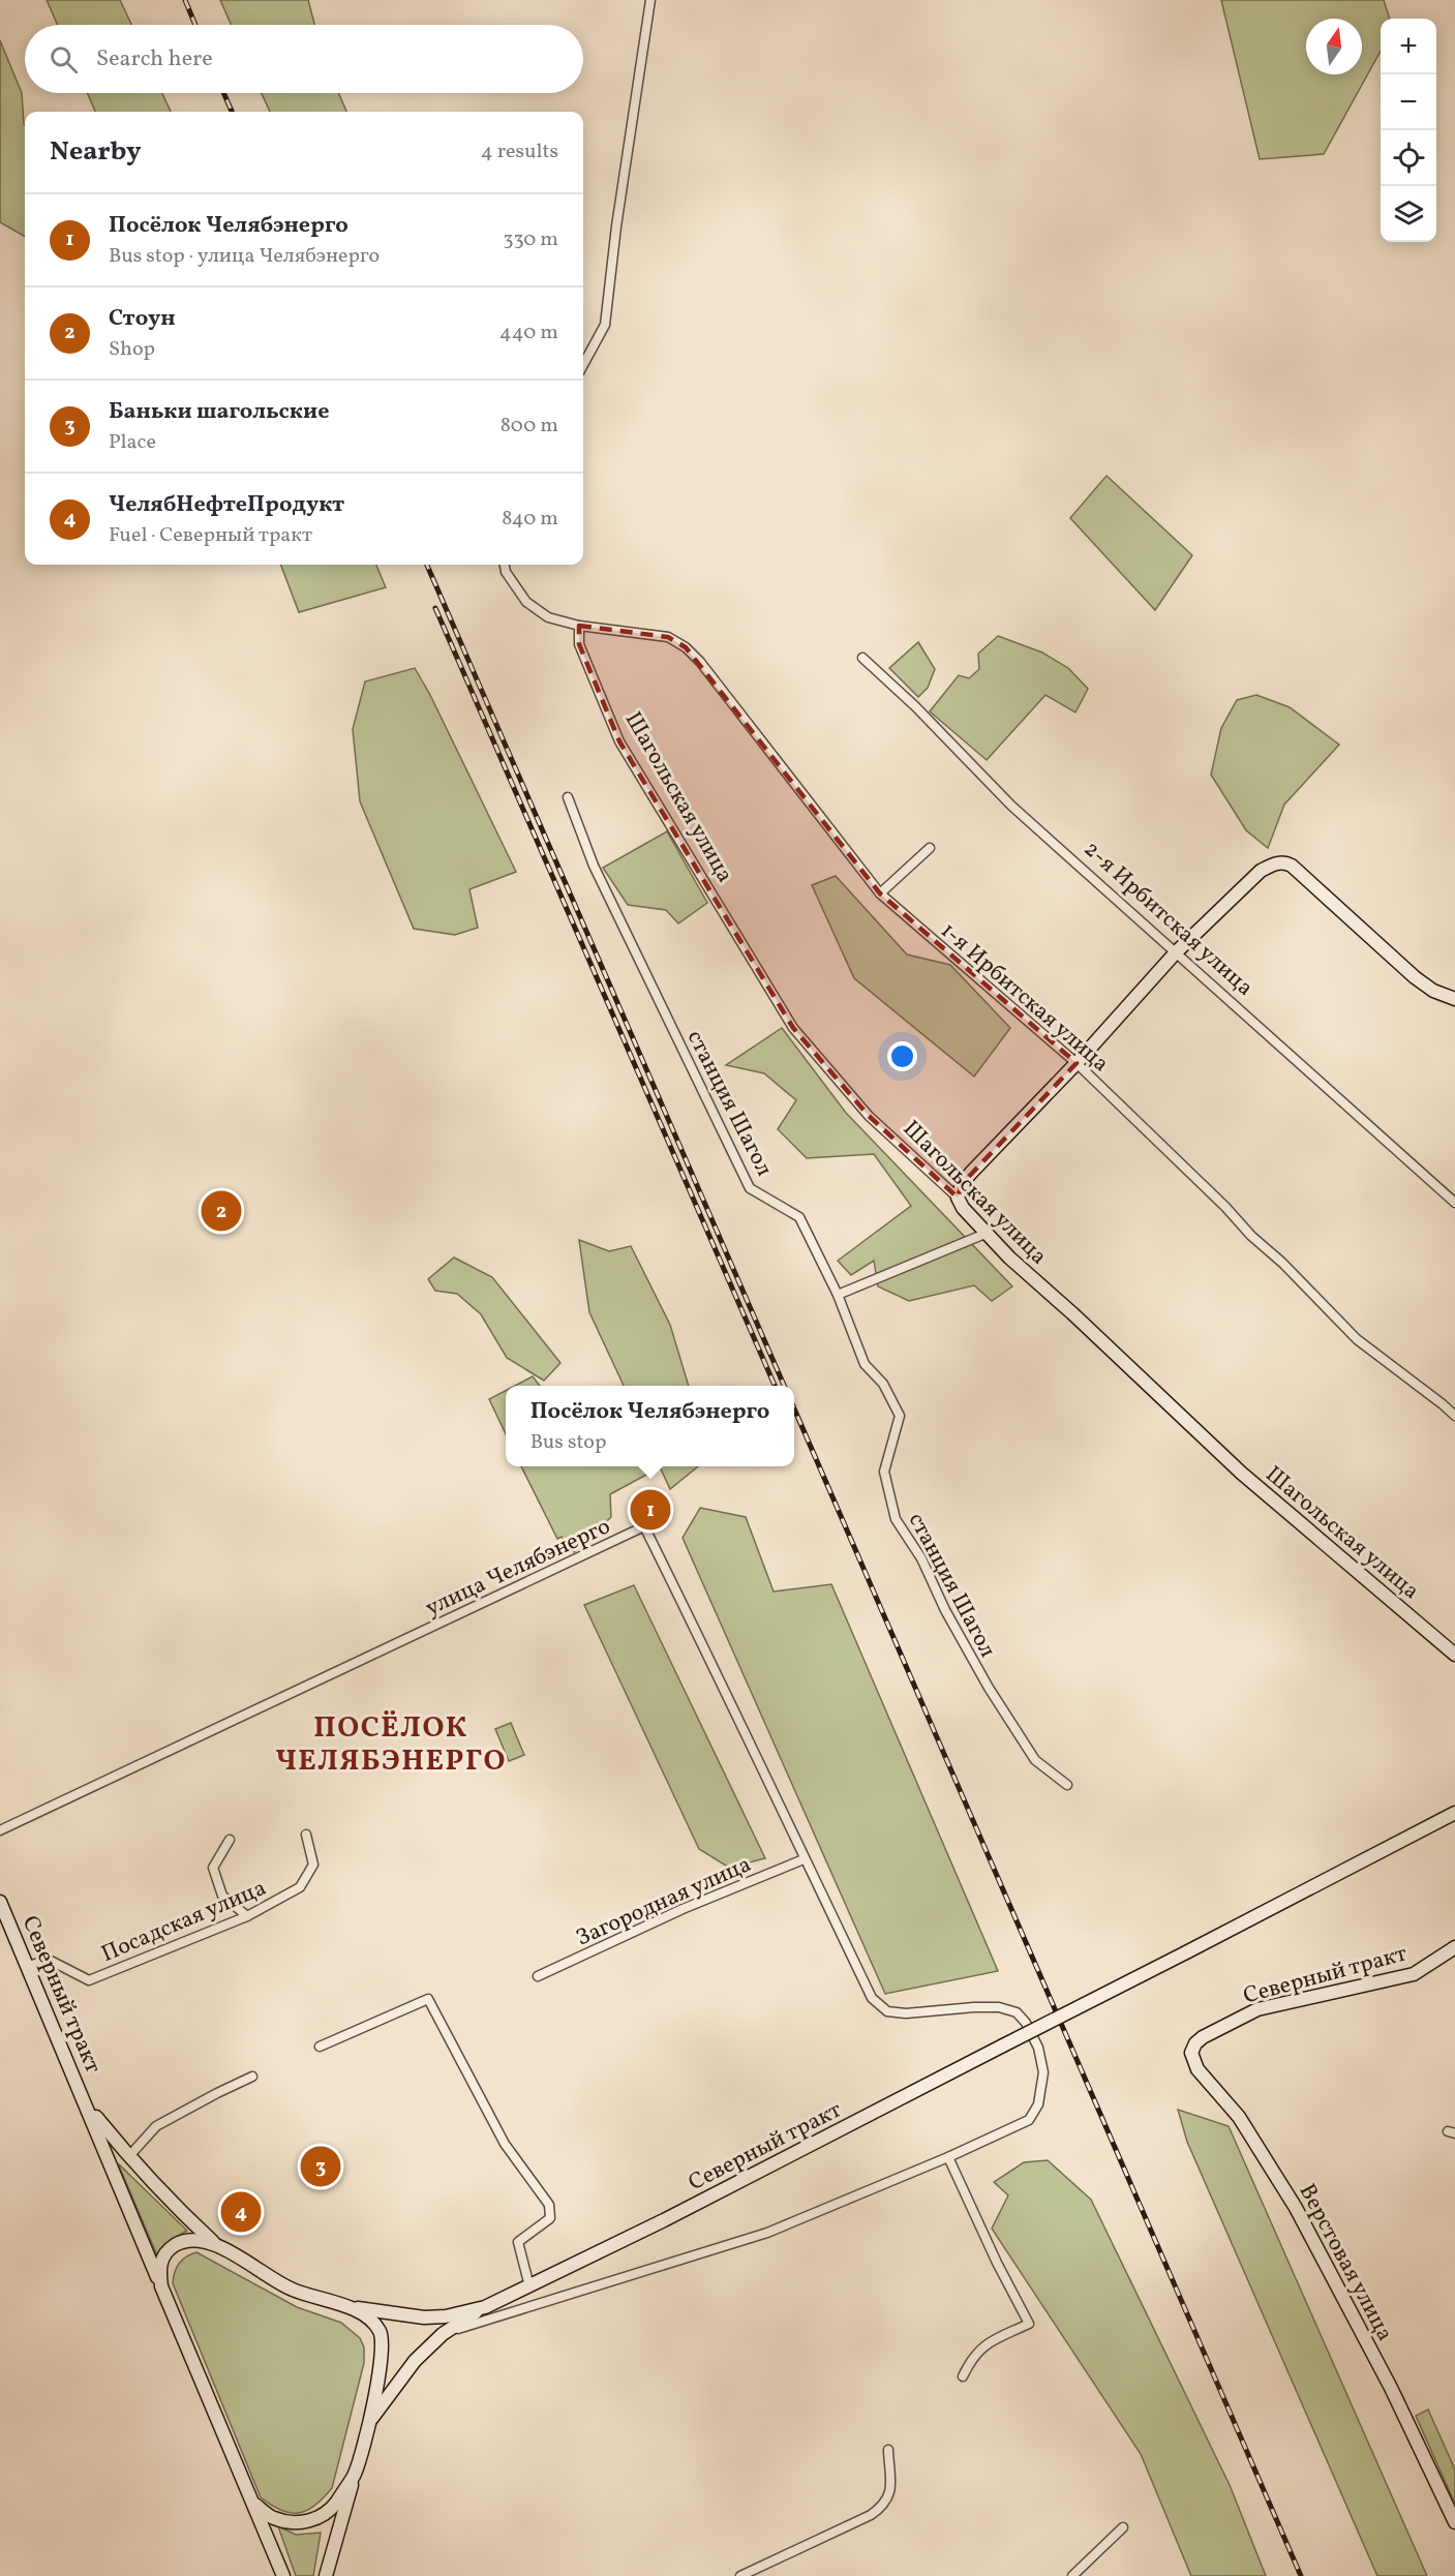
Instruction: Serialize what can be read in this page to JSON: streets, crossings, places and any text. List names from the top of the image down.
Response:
{
  "streets": {
    "main road": ["Шагольская улица", "Северный тракт", "Верстовая улица"],
    "street": [
      "2-я Ирбитская улица",
      "1-я Ирбитская улица",
      "станция Шагол",
      "улица Челябэнерго",
      "Загородная улица",
      "Посадская улица"
    ]
  },
  "crossings": [
    ["Шагольская улица", "1-я Ирбитская улица"],
    ["улица Челябэнерго", "Загородная улица"],
    ["Посадская улица", "Северный тракт"],
    ["Северный тракт", "Верстовая улица"]
  ],
  "districts": ["ПОСЁЛОК ЧЕЛЯБЭНЕРГО"],
  "north": "top",
  "page": {
    "map_buttons": ["+", "−"],
    "search": "Search here",
    "heading": ["Nearby", "4 results"],
    "list": [
      {
        "mark": "1",
        "name": "Посёлок Челябэнерго",
        "note": "Bus stop · улица Челябэнерго",
        "value": "330 m"
      },
      {
        "mark": "2",
        "name": "Стоун",
        "note": "Shop",
        "value": "440 m"
      },
      {
        "mark": "3",
        "name": "Баньки шагольские",
        "note": "Place",
        "value": "800 m"
      },
      {
        "mark": "4",
        "name": "ЧелябНефтеПродукт",
        "note": "Fuel · Северный тракт",
        "value": "840 m"
      }
    ],
    "pins": [
      "2",
      "1",
      "3",
      "4"
    ],
    "popup": ["Посёлок Челябэнерго", "Bus stop"]
  }
}
